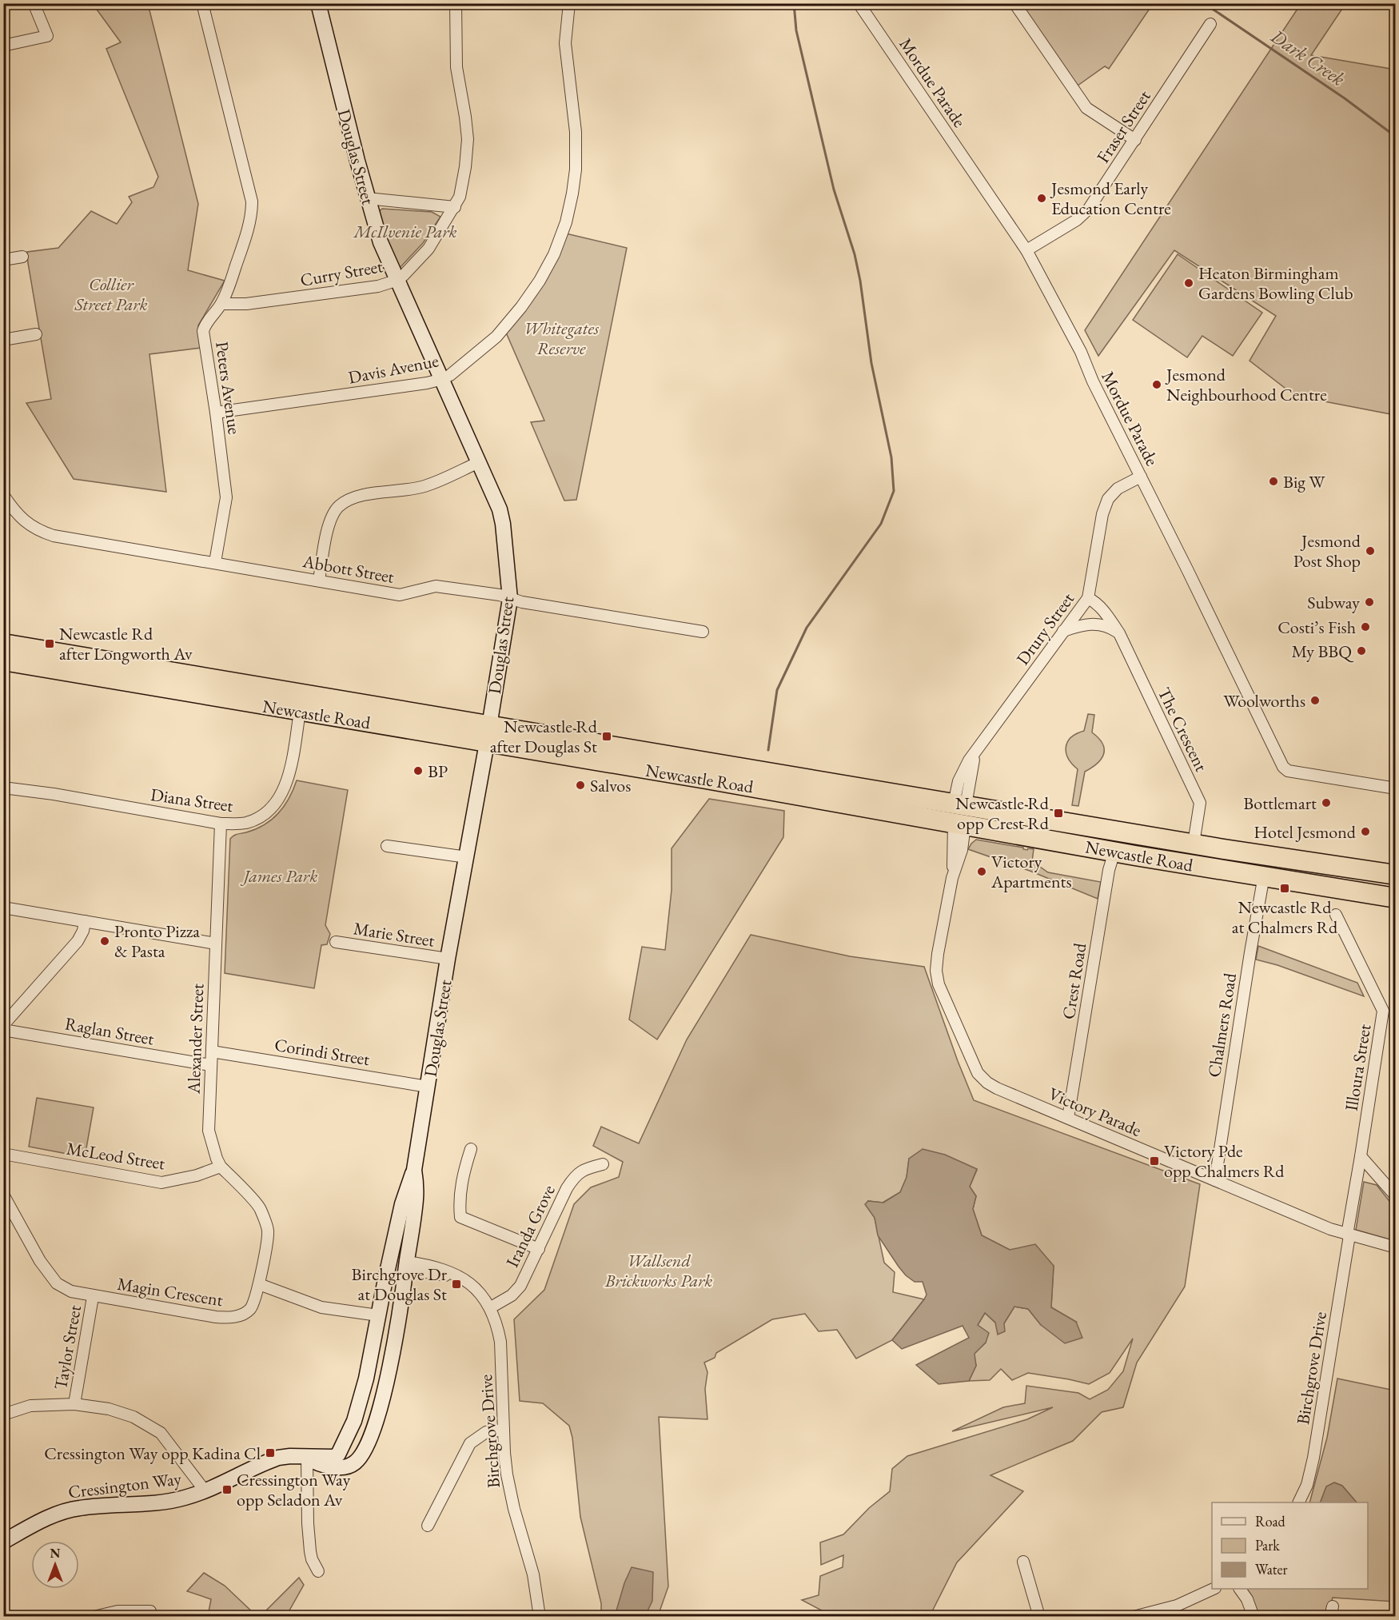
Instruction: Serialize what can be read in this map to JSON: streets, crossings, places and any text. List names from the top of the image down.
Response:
{
  "streets": {
    "highway": ["Newcastle Road"],
    "street": [
      "Mordue Parade",
      "Fraser Street",
      "Douglas Street",
      "Curry Street",
      "Davis Avenue",
      "Peters Avenue",
      "Abbott Street",
      "Drury Street",
      "The Crescent",
      "Diana Street",
      "Marie Street",
      "Crest Road",
      "Chalmers Road",
      "Raglan Street",
      "Alexander Street",
      "Corindi Street",
      "Illoura Street",
      "Victory Parade",
      "McLeod Street",
      "Iranda Grove",
      "Magin Crescent",
      "Taylor Street",
      "Birchgrove Drive",
      "Cressington Way"
    ]
  },
  "crossings": [
    ["Mordue Parade", "Fraser Street"],
    ["Mordue Parade", "Drury Street"],
    ["Douglas Street", "Curry Street"],
    ["Douglas Street", "Davis Avenue"],
    ["Douglas Street", "Abbott Street"],
    ["Douglas Street", "Newcastle Road"],
    ["Douglas Street", "Marie Street"],
    ["Douglas Street", "Corindi Street"],
    ["Douglas Street", "Birchgrove Drive"],
    ["Douglas Street", "Cressington Way"],
    ["Curry Street", "Peters Avenue"],
    ["Davis Avenue", "Peters Avenue"],
    ["Peters Avenue", "Abbott Street"],
    ["Drury Street", "Newcastle Road"],
    ["Drury Street", "The Crescent"],
    ["Newcastle Road", "The Crescent"],
    ["Newcastle Road", "Diana Street"],
    ["Newcastle Road", "Crest Road"],
    ["Newcastle Road", "Chalmers Road"],
    ["Newcastle Road", "Victory Parade"],
    ["Diana Street", "Alexander Street"],
    ["Crest Road", "Victory Parade"],
    ["Chalmers Road", "Victory Parade"],
    ["Raglan Street", "Alexander Street"],
    ["Alexander Street", "Corindi Street"],
    ["Alexander Street", "McLeod Street"],
    ["Alexander Street", "Magin Crescent"],
    ["Illoura Street", "Victory Parade"],
    ["Illoura Street", "Birchgrove Drive"],
    ["Victory Parade", "Birchgrove Drive"],
    ["McLeod Street", "Magin Crescent"],
    ["Iranda Grove", "Birchgrove Drive"],
    ["Magin Crescent", "Taylor Street"]
  ],
  "water": ["Dark Creek"],
  "parks": [
    "McIlvenie Park",
    "Collier Street Park",
    "Whitegates Reserve",
    "James Park",
    "Wallsend Brickworks Park"
  ],
  "places": {
    "other": [
      "Jesmond Early Education Centre",
      "Heaton Birmingham Gardens Bowling Club",
      "Jesmond Neighbourhood Centre",
      "Big W",
      "Jesmond Post Shop",
      "Subway",
      "Costi’s Fish",
      "My BBQ",
      "Woolworths",
      "BP",
      "Salvos",
      "Bottlemart",
      "Hotel Jesmond",
      "Victory Apartments",
      "Pronto Pizza & Pasta"
    ],
    "transit": [
      "Newcastle Rd after Longworth Av",
      "Newcastle Rd after Douglas St",
      "Newcastle Rd opp Crest Rd",
      "Newcastle Rd at Chalmers Rd",
      "Victory Pde opp Chalmers Rd",
      "Birchgrove Dr at Douglas St",
      "Cressington Way opp Kadina Cl",
      "Cressington Way opp Seladon Av"
    ]
  },
  "legend": ["Road", "Park", "Water"],
  "north": "top"
}
